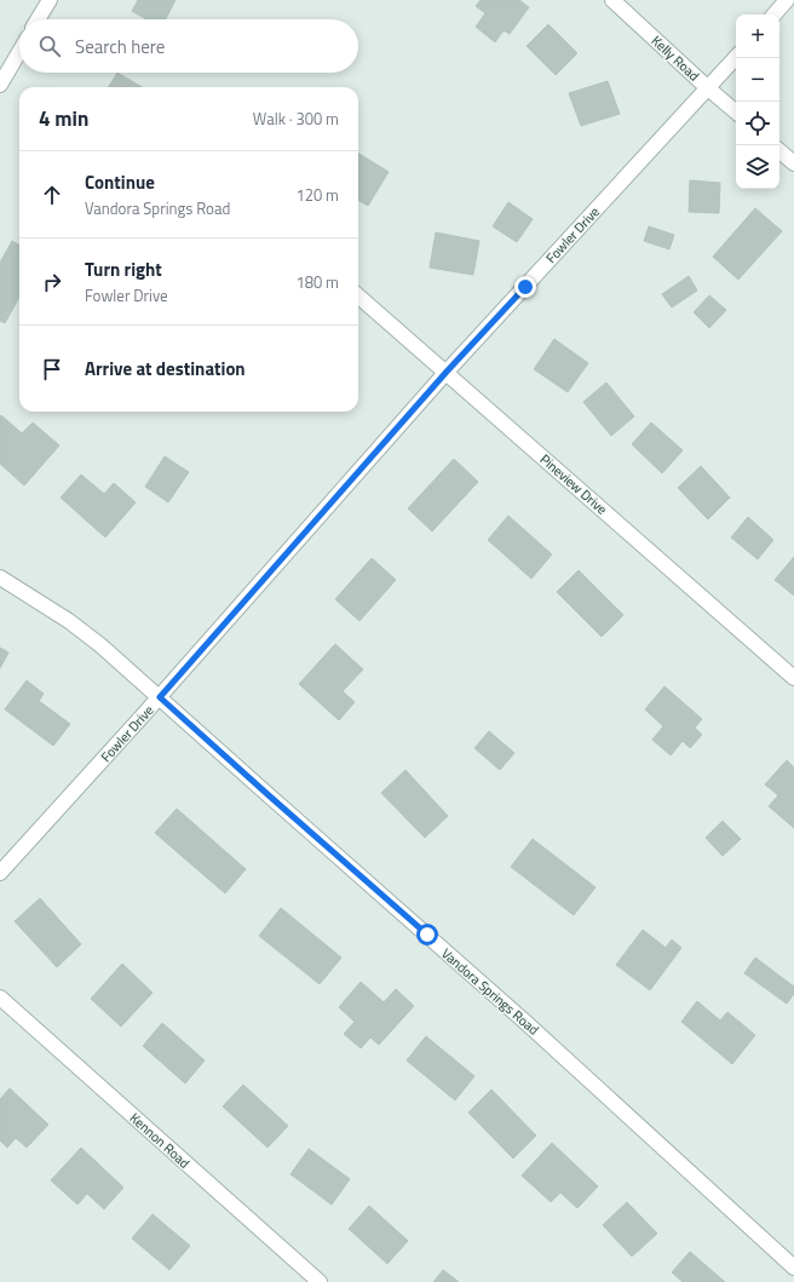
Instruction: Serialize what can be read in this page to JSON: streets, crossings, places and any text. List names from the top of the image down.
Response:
{
  "streets": {
    "street": [
      "Kelly Road",
      "Fowler Drive",
      "Pineview Drive",
      "Vandora Springs Road",
      "Kennon Road"
    ]
  },
  "crossings": [
    ["Kelly Road", "Fowler Drive"],
    ["Fowler Drive", "Pineview Drive"],
    ["Fowler Drive", "Vandora Springs Road"]
  ],
  "page": {
    "map_buttons": ["+", "−"],
    "search": "Search here",
    "heading": ["4 min", "Walk · 300 m"],
    "list": [
      ["Continue", "Vandora Springs Road", "120 m"],
      ["Turn right", "Fowler Drive", "180 m"],
      "Arrive at destination"
    ]
  }
}
